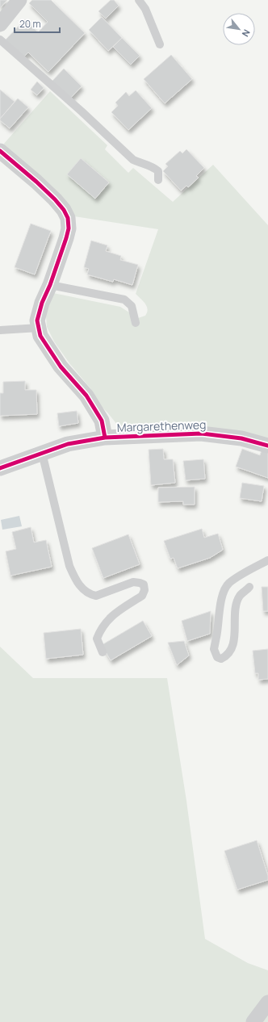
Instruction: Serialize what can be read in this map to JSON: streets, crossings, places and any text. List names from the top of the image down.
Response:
{
  "streets": {
    "street": ["Margarethenweg"]
  },
  "scale_bar": "20 m",
  "north": "bottom right"
}
